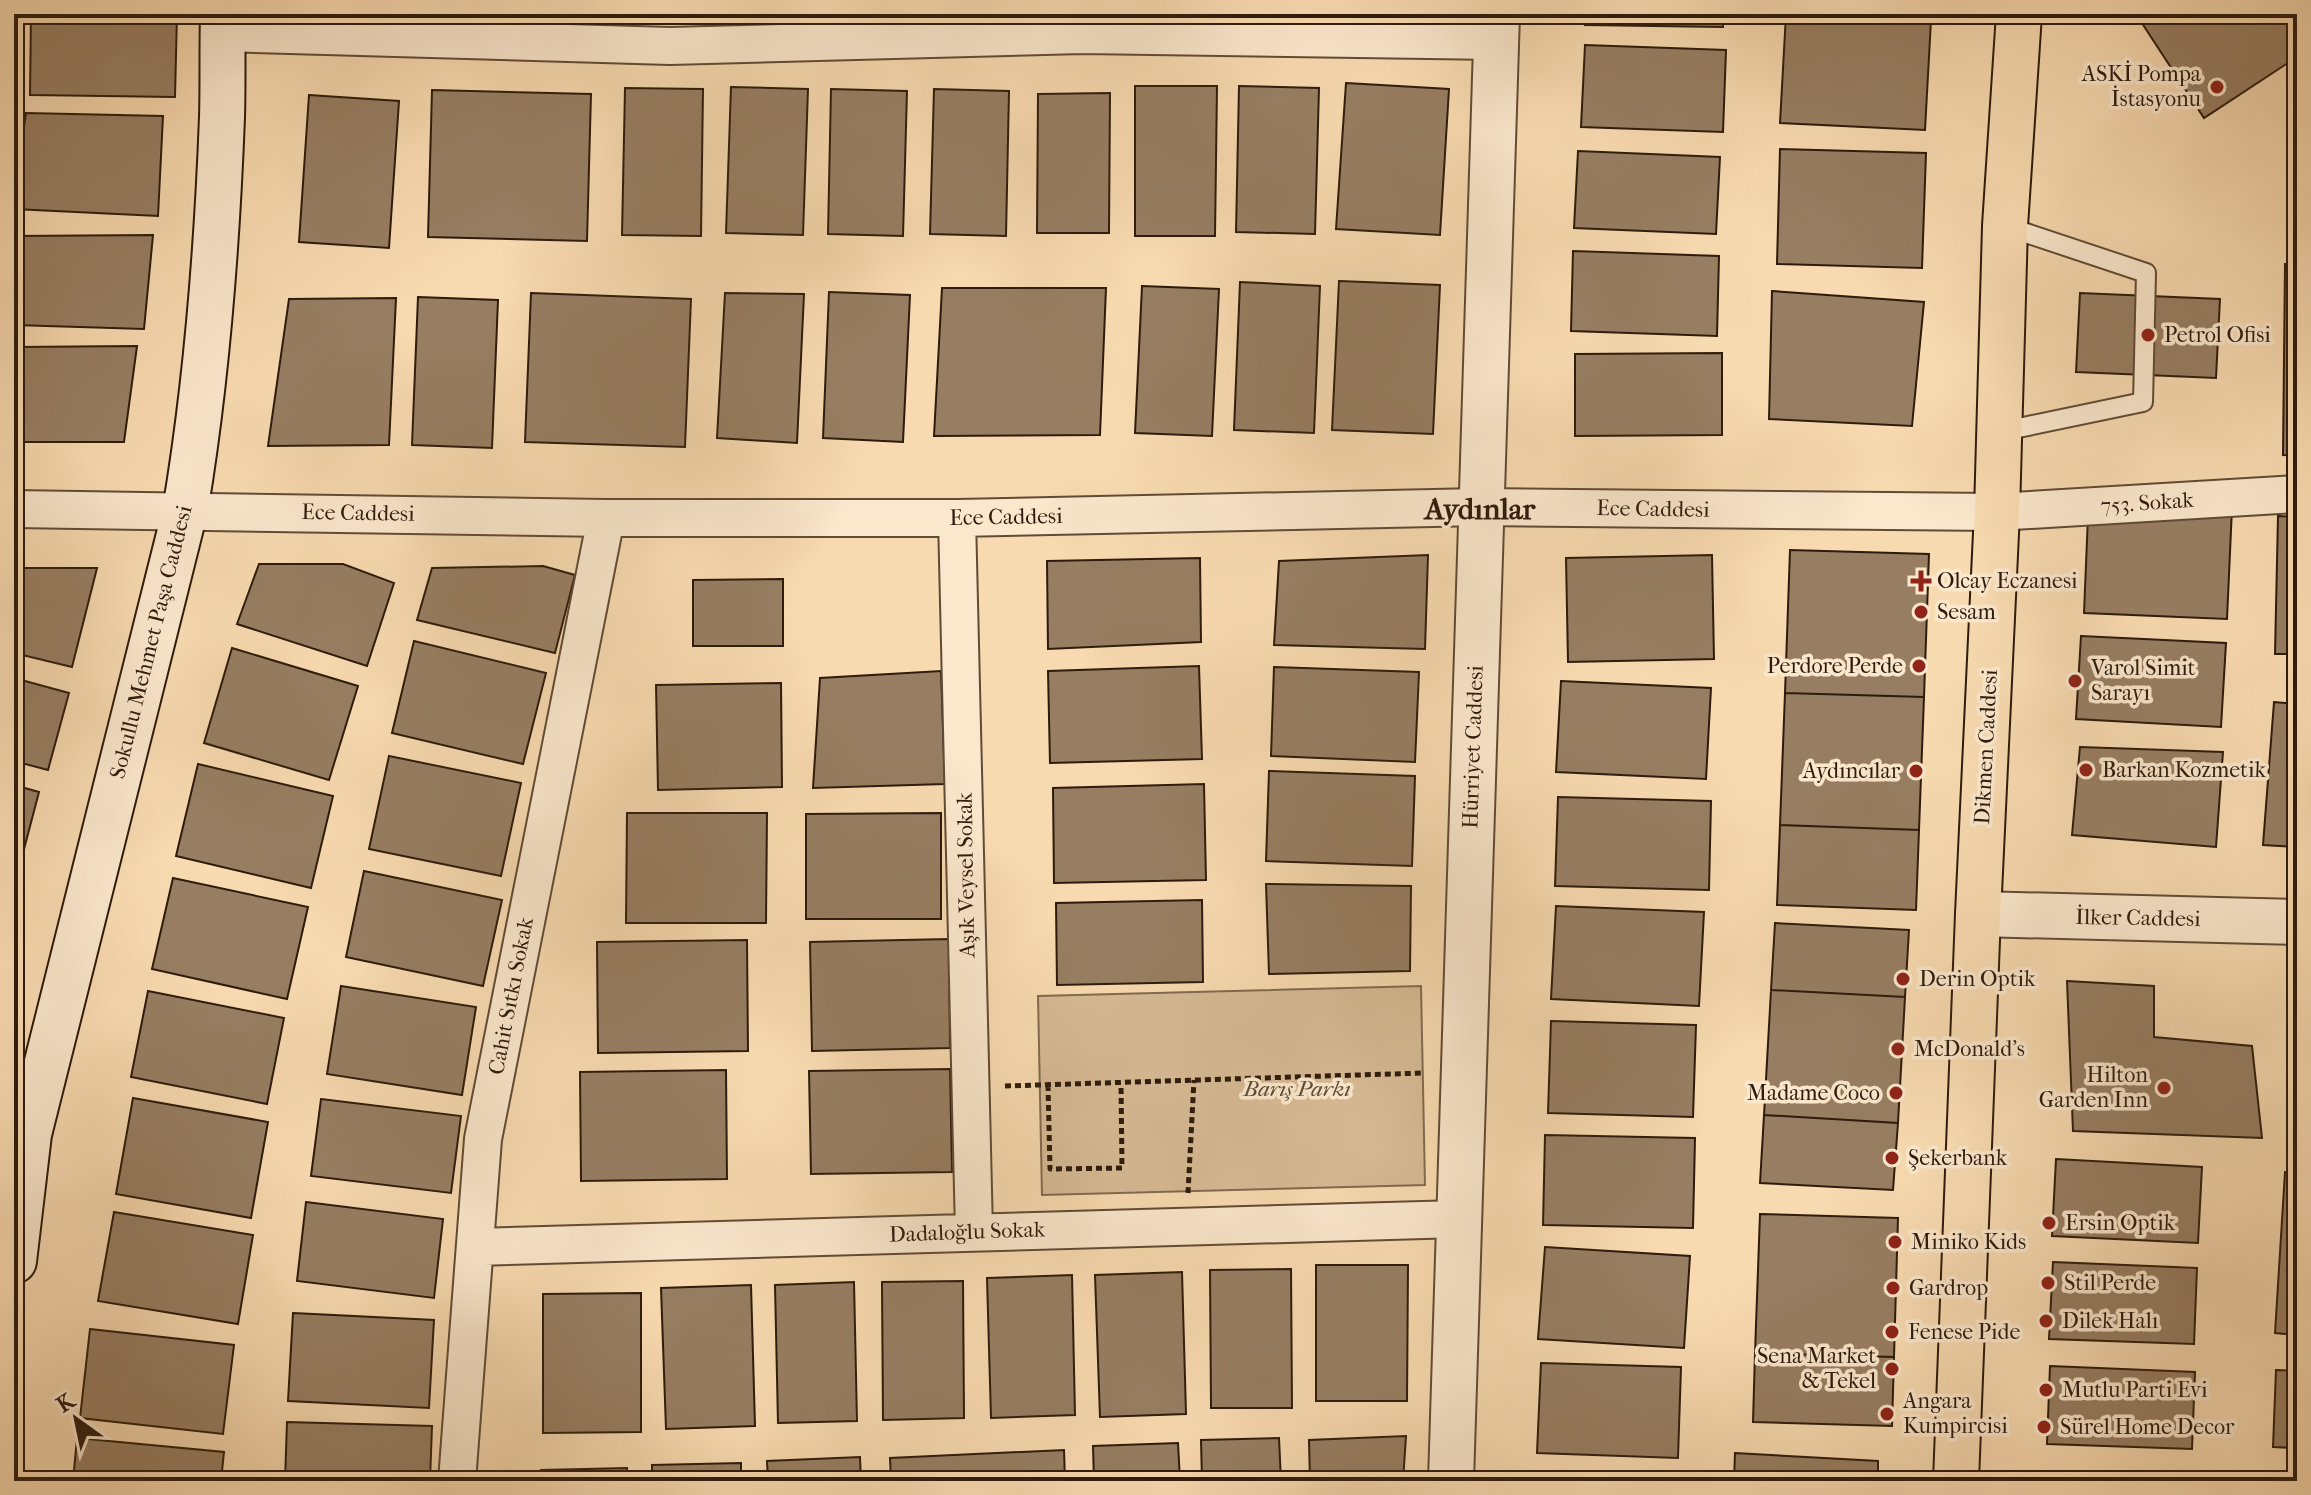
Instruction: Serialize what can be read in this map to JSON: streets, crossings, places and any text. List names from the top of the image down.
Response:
{
  "streets": {
    "main road": ["Dikmen Caddesi"],
    "street": [
      "753. Sokak",
      "Ece Caddesi",
      "Sokullu Mehmet Paşa Caddesi",
      "Hürriyet Caddesi",
      "Aşık Veysel Sokak",
      "İlker Caddesi",
      "Cahit Sıtkı Sokak",
      "Dadaloğlu Sokak"
    ]
  },
  "crossings": [
    ["753. Sokak", "Ece Caddesi"],
    ["753. Sokak", "Dikmen Caddesi"],
    ["Ece Caddesi", "Sokullu Mehmet Paşa Caddesi"],
    ["Ece Caddesi", "Hürriyet Caddesi"],
    ["Ece Caddesi", "Dikmen Caddesi"],
    ["Ece Caddesi", "Aşık Veysel Sokak"],
    ["Ece Caddesi", "Cahit Sıtkı Sokak"],
    ["Hürriyet Caddesi", "Dadaloğlu Sokak"],
    ["Dikmen Caddesi", "İlker Caddesi"],
    ["Aşık Veysel Sokak", "Dadaloğlu Sokak"],
    ["Cahit Sıtkı Sokak", "Dadaloğlu Sokak"]
  ],
  "districts": ["Aydınlar"],
  "parks": ["Barış Parkı"],
  "places": {
    "other": [
      "ASKİ Pompa İstasyonu",
      "Petrol Ofisi",
      "Sesam",
      "Perdore Perde",
      "Varol Simit Sarayı",
      "Barkan Kozmetik",
      "Aydıncılar",
      "Derin Optik",
      "McDonald's",
      "Hilton Garden Inn",
      "Madame Coco",
      "Şekerbank",
      "Ersin Optik",
      "Miniko Kids",
      "Stil Perde",
      "Gardrop",
      "Dilek Halı",
      "Fenese Pide",
      "Sena Market & Tekel",
      "Mutlu Parti Evi",
      "Angara Kumpircisi",
      "Sürel Home Decor"
    ],
    "health": ["Olcay Eczanesi"]
  },
  "north": "top left"
}
